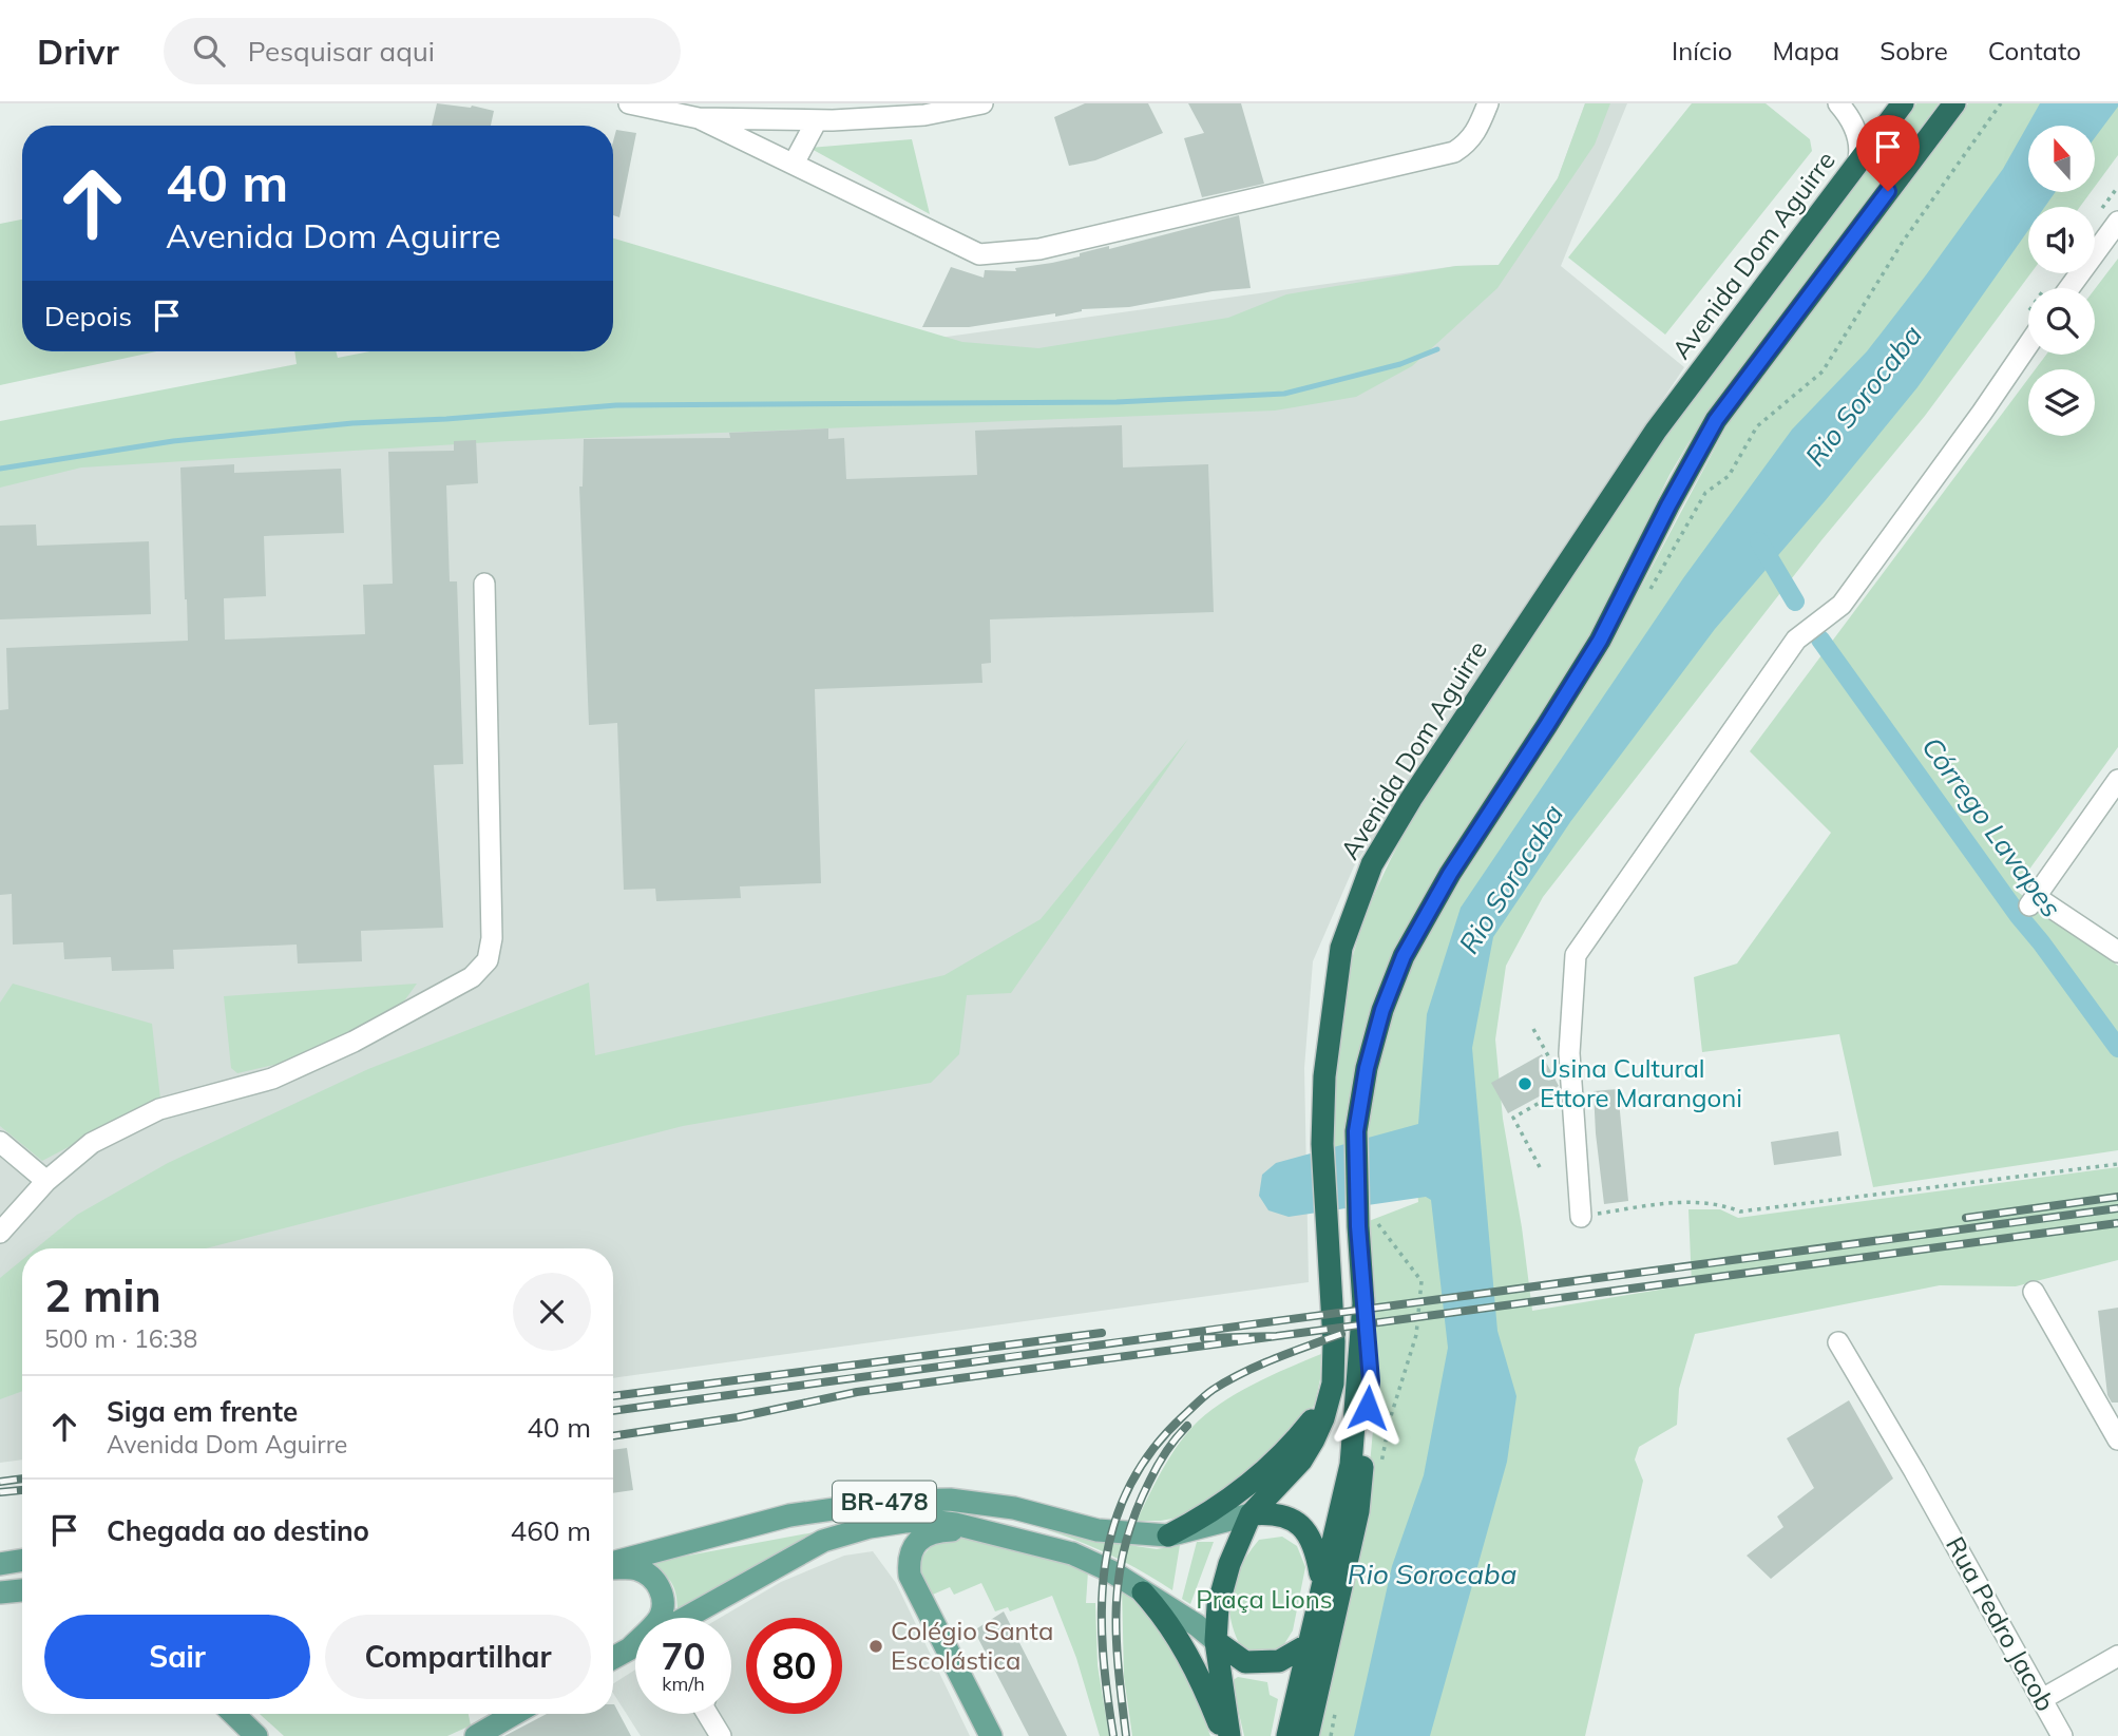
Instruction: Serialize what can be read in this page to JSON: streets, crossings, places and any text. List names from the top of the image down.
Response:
{
  "streets": {
    "highway": ["Avenida Dom Aguirre", "BR-478"],
    "street": ["Rua Pedro Jacob"]
  },
  "crossings": [
    ["Avenida Dom Aguirre", "BR-478"]
  ],
  "water": ["Rio Sorocaba", "Córrego Lavapes"],
  "parks": ["Praça Lions"],
  "places": ["Usina Cultural Ettore Marangoni", "Colégio Santa Escolástica"],
  "north": "top",
  "page": {
    "header": "Drivr",
    "search": "Pesquisar aqui",
    "nav": [
      "Início",
      "Mapa",
      "Sobre",
      "Contato"
    ],
    "turn": ["40 m", "Avenida Dom Aguirre"],
    "then": "Depois",
    "heading": ["2 min", "500 m · 16:38"],
    "list": [
      {
        "name": "Siga em frente",
        "note": "Avenida Dom Aguirre",
        "value": "40 m"
      },
      {
        "name": "Chegada ao destino",
        "value": "460 m"
      }
    ],
    "buttons": ["Sair", "Compartilhar"],
    "speed": "70 km/h",
    "limit": "80"
  }
}
